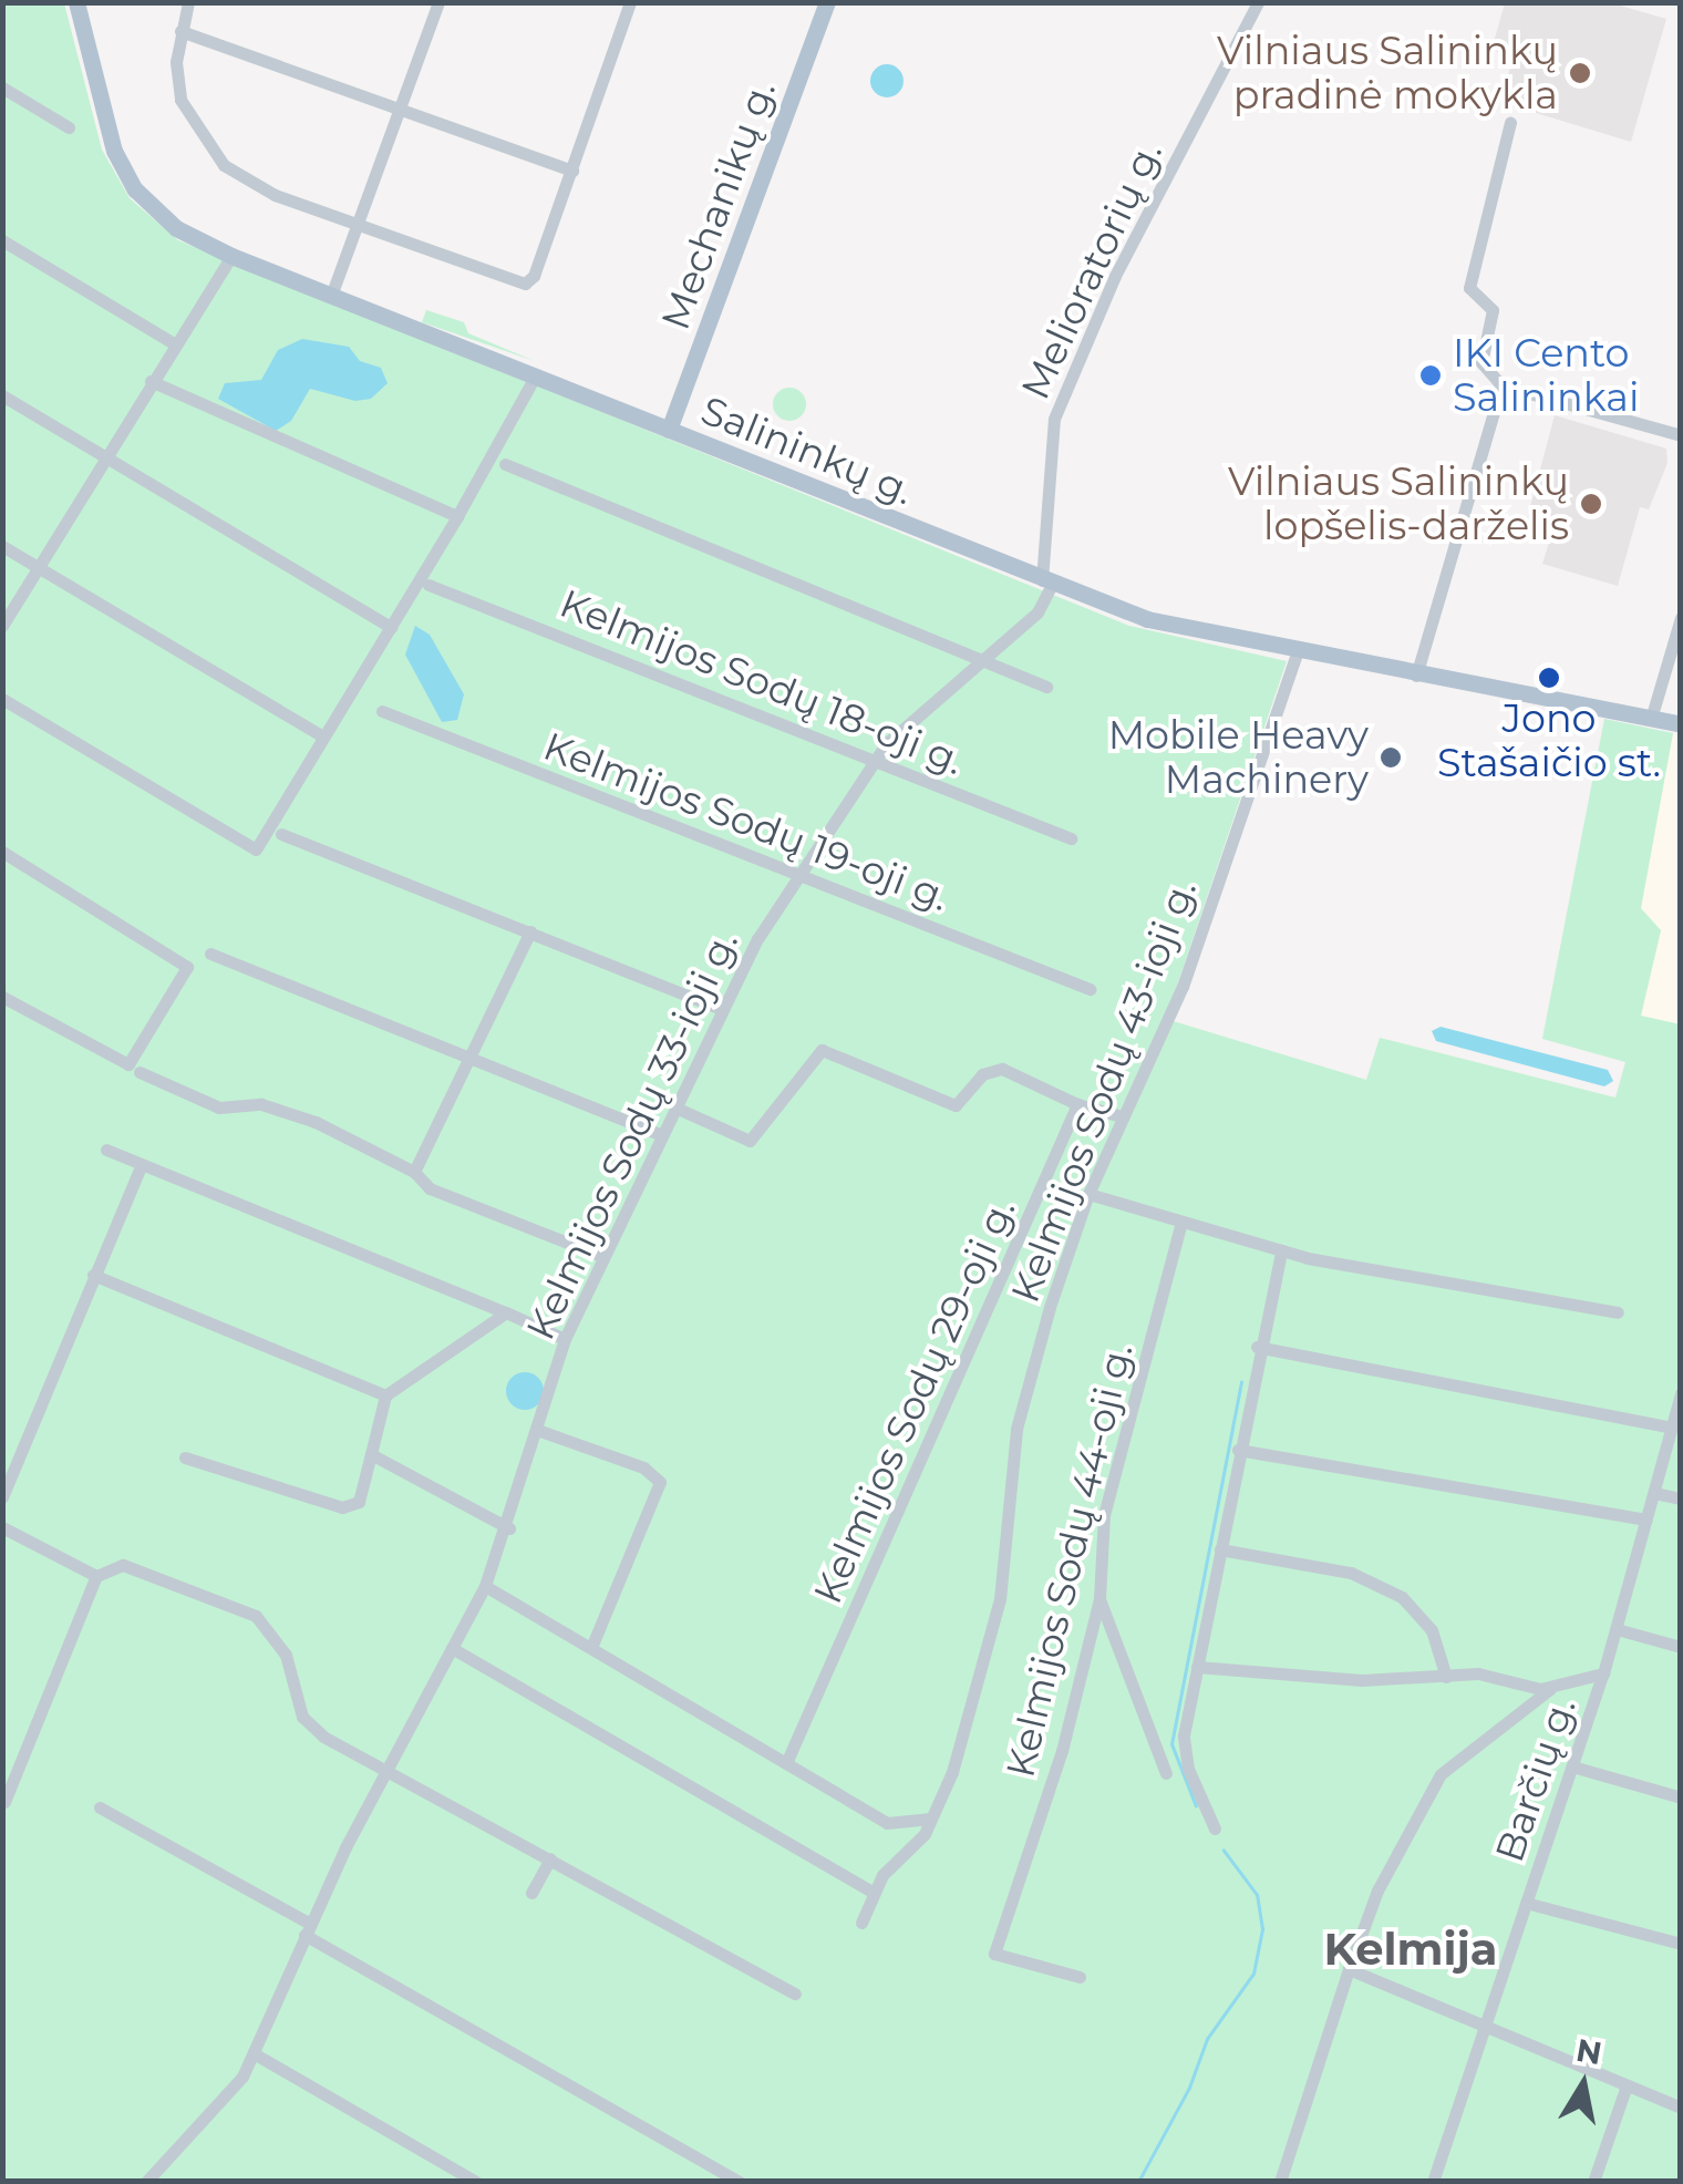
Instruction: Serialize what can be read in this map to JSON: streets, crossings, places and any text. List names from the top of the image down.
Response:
{
  "streets": {
    "main road": ["Mechanikų g.", "Salininkų g."],
    "street": [
      "Melioratorių g.",
      "Kelmijos Sodų 18-oji g.",
      "Kelmijos Sodų 19-oji g.",
      "Kelmijos Sodų 43-ioji g.",
      "Kelmijos Sodų 33-ioji g.",
      "Kelmijos Sodų 29-oji g.",
      "Kelmijos Sodų 44-oji g.",
      "Barčių g."
    ]
  },
  "crossings": [
    ["Mechanikų g.", "Salininkų g."],
    ["Melioratorių g.", "Salininkų g."],
    ["Melioratorių g.", "Kelmijos Sodų 33-ioji g."],
    ["Salininkų g.", "Kelmijos Sodų 43-ioji g."],
    ["Salininkų g.", "Kelmijos Sodų 33-ioji g."],
    ["Kelmijos Sodų 18-oji g.", "Kelmijos Sodų 33-ioji g."],
    ["Kelmijos Sodų 19-oji g.", "Kelmijos Sodų 33-ioji g."]
  ],
  "districts": ["Kelmija"],
  "places": [
    "Vilniaus Salininkų pradinė mokykla",
    "IKI Cento Salininkai",
    "Vilniaus Salininkų lopšelis-darželis",
    "Jono Stašaičio st.",
    "Mobile Heavy Machinery"
  ],
  "north": "top"
}
